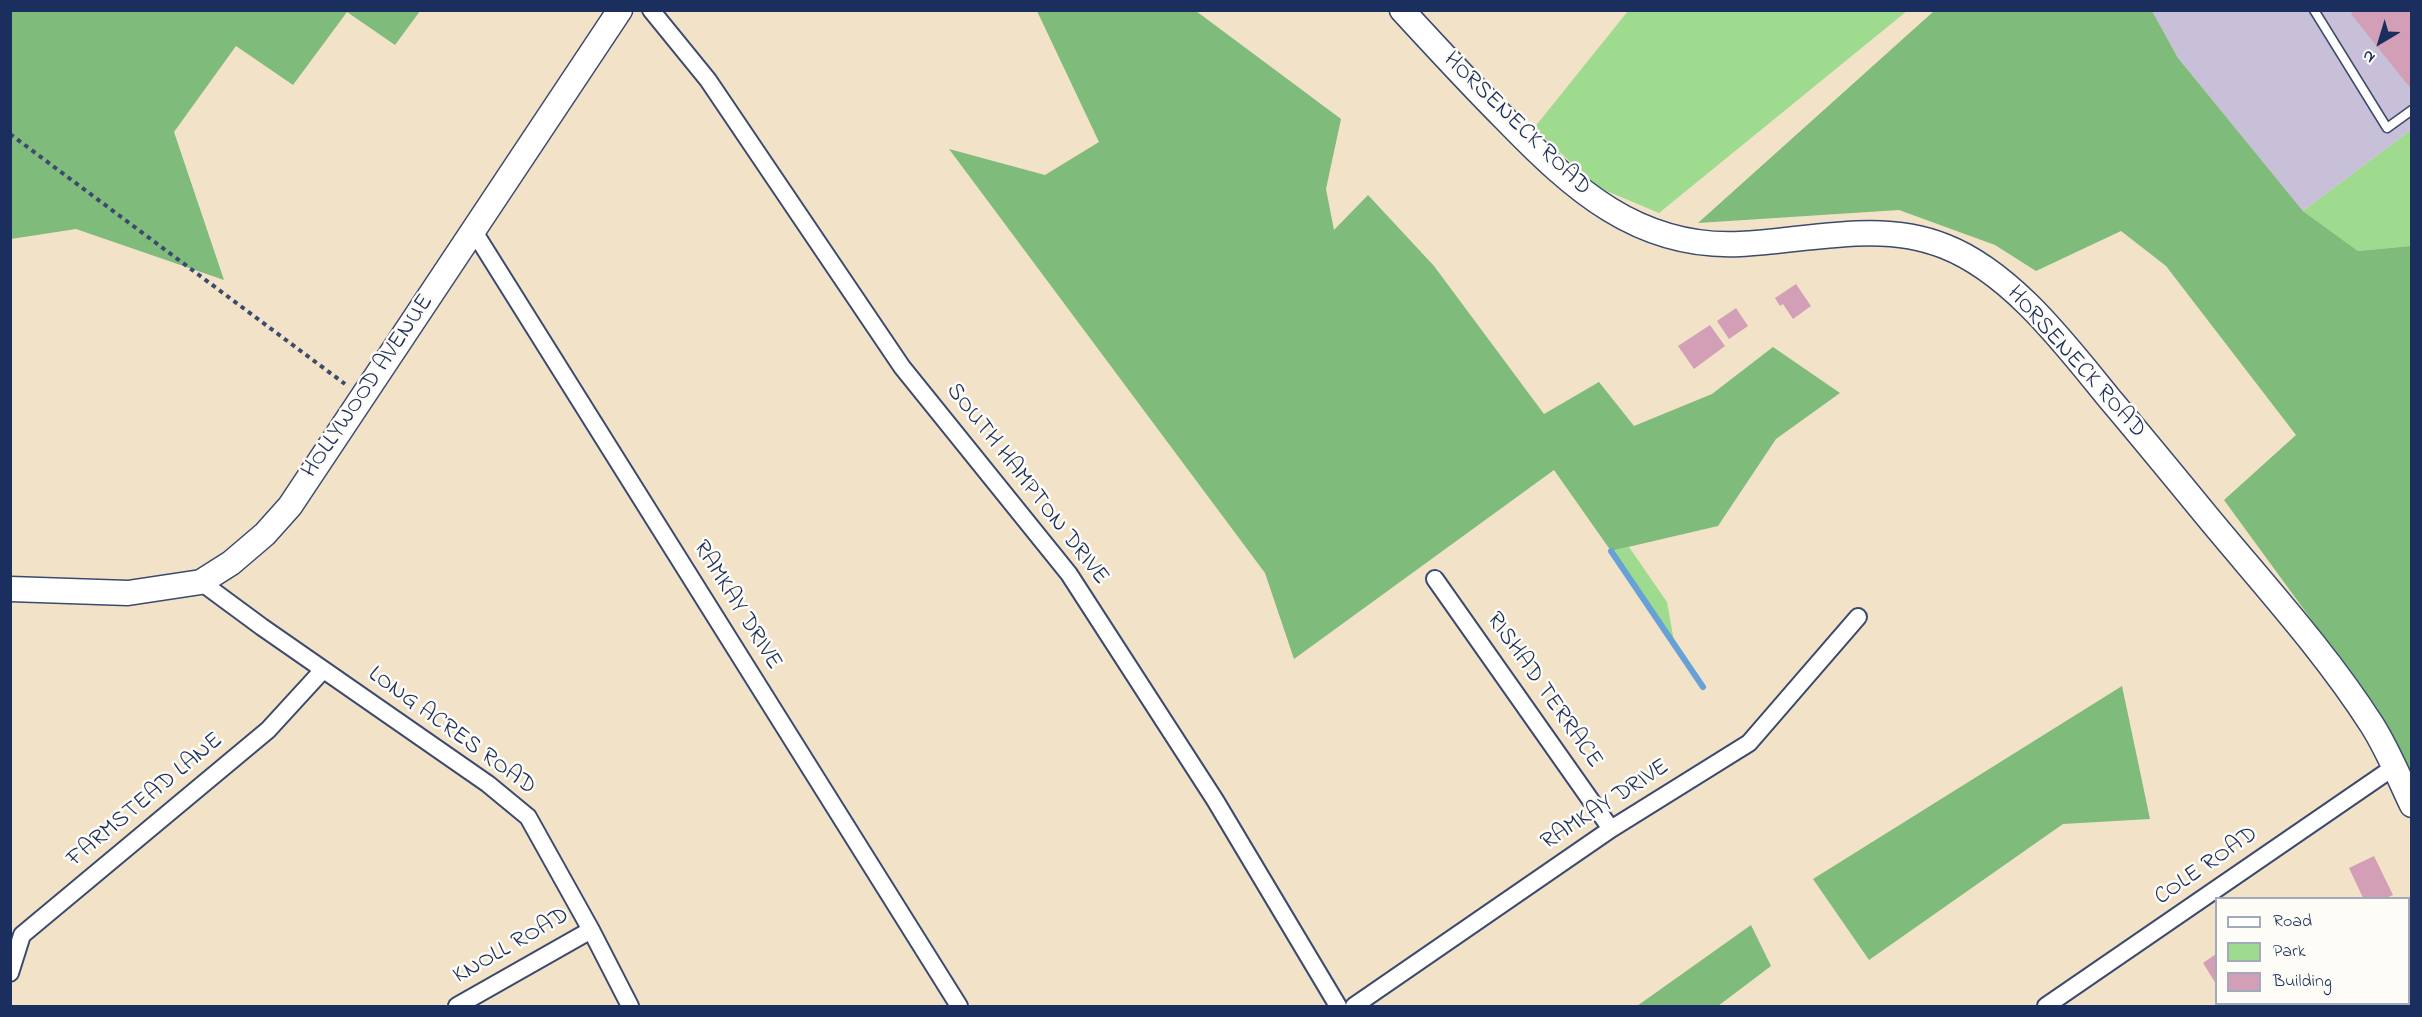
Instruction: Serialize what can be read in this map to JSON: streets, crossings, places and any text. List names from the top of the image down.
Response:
{
  "streets": {
    "street": [
      "HORSENECK ROAD",
      "HOLLYWOOD AVENUE",
      "SOUTH HAMPTON DRIVE",
      "RAMKAY DRIVE",
      "RISHAD TERRACE",
      "LONG ACRES ROAD",
      "FARMSTEAD LANE",
      "COLE ROAD",
      "KNOLL ROAD"
    ]
  },
  "crossings": [
    ["HORSENECK ROAD", "COLE ROAD"],
    ["HOLLYWOOD AVENUE", "RAMKAY DRIVE"],
    ["HOLLYWOOD AVENUE", "LONG ACRES ROAD"],
    ["RAMKAY DRIVE", "RISHAD TERRACE"],
    ["LONG ACRES ROAD", "FARMSTEAD LANE"],
    ["LONG ACRES ROAD", "KNOLL ROAD"]
  ],
  "legend": ["Road", "Park", "Building"],
  "north": "bottom left"
}
